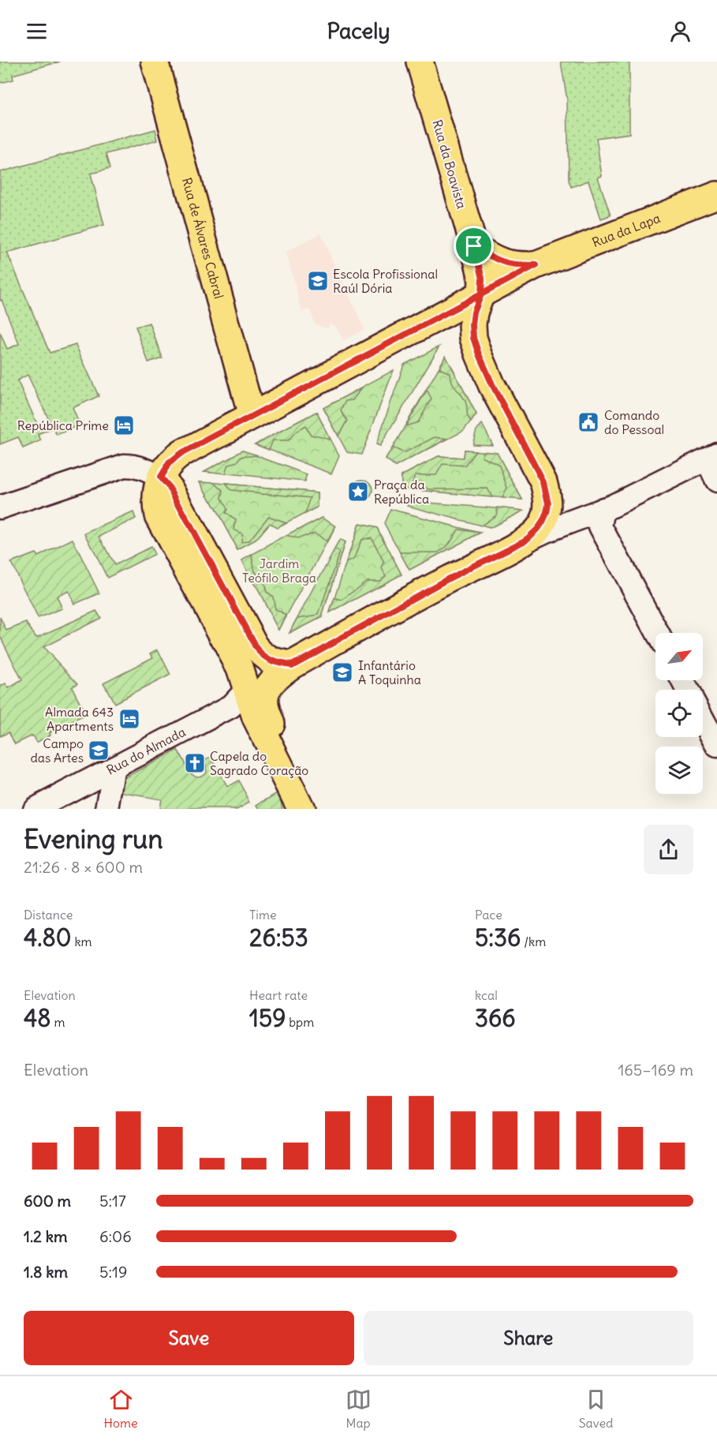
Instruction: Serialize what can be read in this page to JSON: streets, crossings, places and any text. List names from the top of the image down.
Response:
{
  "streets": {
    "main road": ["Rua da Boavista", "Rua da Lapa", "Rua de Álvares Cabral"],
    "street": ["Rua do Almada"]
  },
  "crossings": [
    ["Rua da Boavista", "Rua da Lapa"]
  ],
  "parks": ["Jardim Teófilo Braga"],
  "places": {
    "school or university": ["Escola Profissional Raúl Dória", "Infantário A Toquinha", "Campo das Artes"],
    "public building": ["Comando do Pessoal"],
    "hotel": ["República Prime", "Almada 643 Apartments"],
    "place": ["Praça da República"],
    "church": ["Capela do Sagrado Coração"]
  },
  "north": "top right",
  "page": {
    "header": "Pacely",
    "heading": ["Evening run", "21:26 · 8 × 600 m"],
    "stats": [
      ["Distance", "4.80 km"],
      ["Time", "26:53"],
      ["Pace", "5:36 /km"],
      ["Elevation", "48 m"],
      ["Heart rate", "159 bpm"],
      ["kcal", "366"]
    ],
    "chart": ["Elevation", "165–169 m"],
    "list": [
      {
        "name": "600 m",
        "note": "5:17"
      },
      {
        "name": "1.2 km",
        "note": "6:06"
      },
      {
        "name": "1.8 km",
        "note": "5:19"
      }
    ],
    "buttons": ["Save", "Share"],
    "tabs": ["Home", "Map", "Saved"]
  }
}
